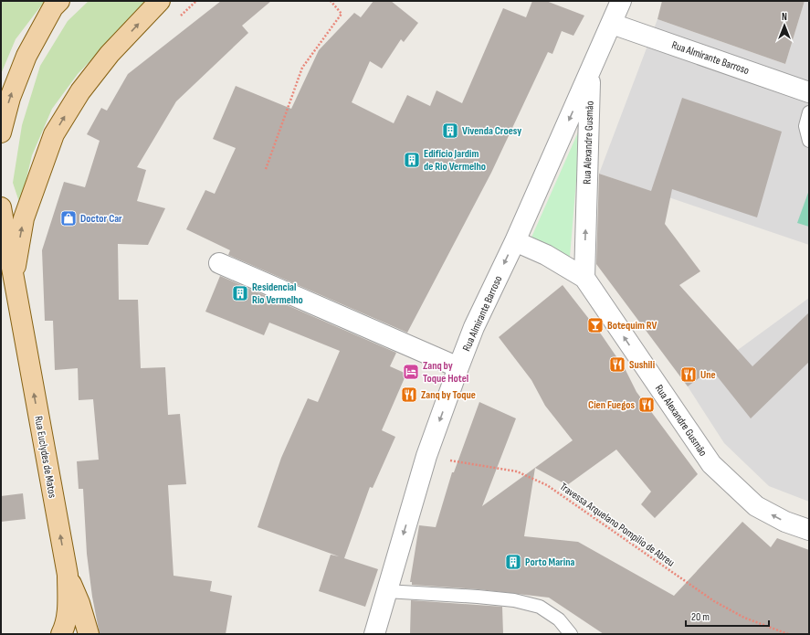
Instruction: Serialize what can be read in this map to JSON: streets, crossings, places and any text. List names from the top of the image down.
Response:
{
  "streets": {
    "main road": ["Rua Euclydes de Matos"],
    "street": ["Rua Almirante Barroso", "Rua Alexandre Gusmão"],
    "path": ["Travessa Arquelano Pompilio de Abreu"]
  },
  "crossings": [
    ["Rua Almirante Barroso", "Rua Alexandre Gusmão"],
    ["Rua Almirante Barroso", "Travessa Arquelano Pompilio de Abreu"]
  ],
  "one_way": ["Rua Almirante Barroso", "Rua Alexandre Gusmão", "Rua Euclydes de Matos"],
  "places": {
    "building": [
      "Vivenda Croesy",
      "Edifício Jardim de Rio Vermelho",
      "Residencial Rio Vermelho",
      "Porto Marina"
    ],
    "shop": ["Doctor Car"],
    "bar": ["Botequim RV"],
    "restaurant": [
      "Sushili",
      "Une",
      "Zanq by Toque",
      "Cien Fuegos"
    ],
    "hotel": ["Zanq by Toque Hotel"]
  },
  "scale_bar": "20 m",
  "north": "top"
}
